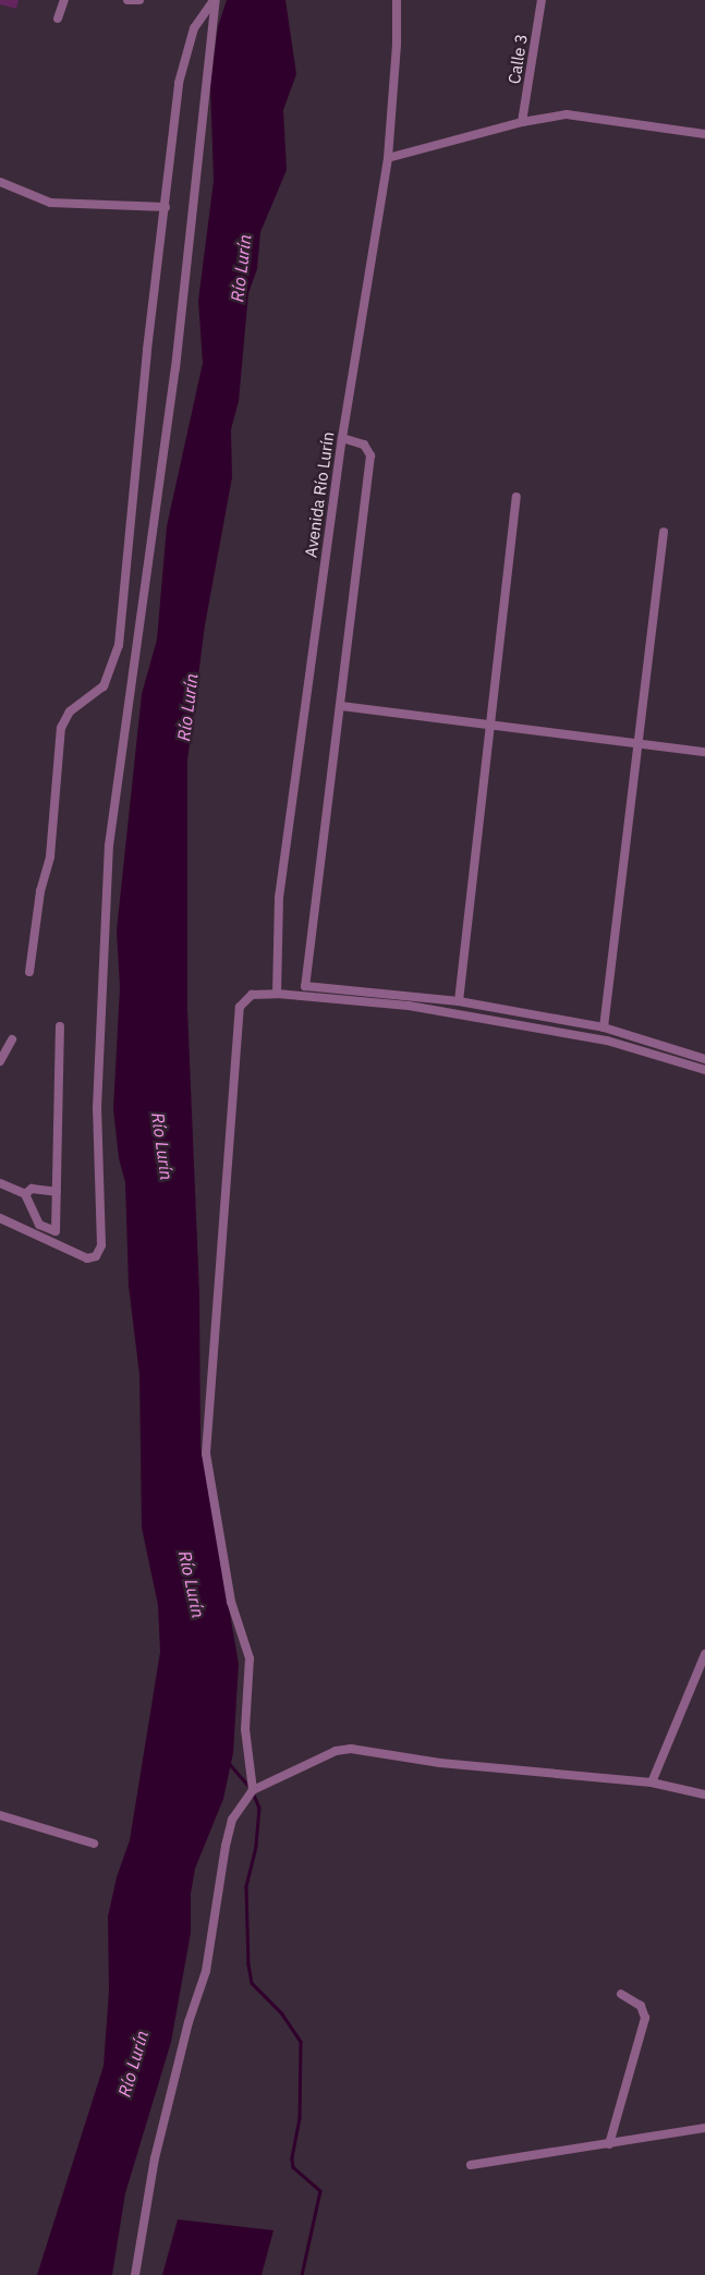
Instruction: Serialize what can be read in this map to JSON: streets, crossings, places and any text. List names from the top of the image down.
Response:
{
  "streets": {
    "street": ["Calle 3", "Avenida Río Lurín"]
  },
  "water": ["Río Lurín"]
}
